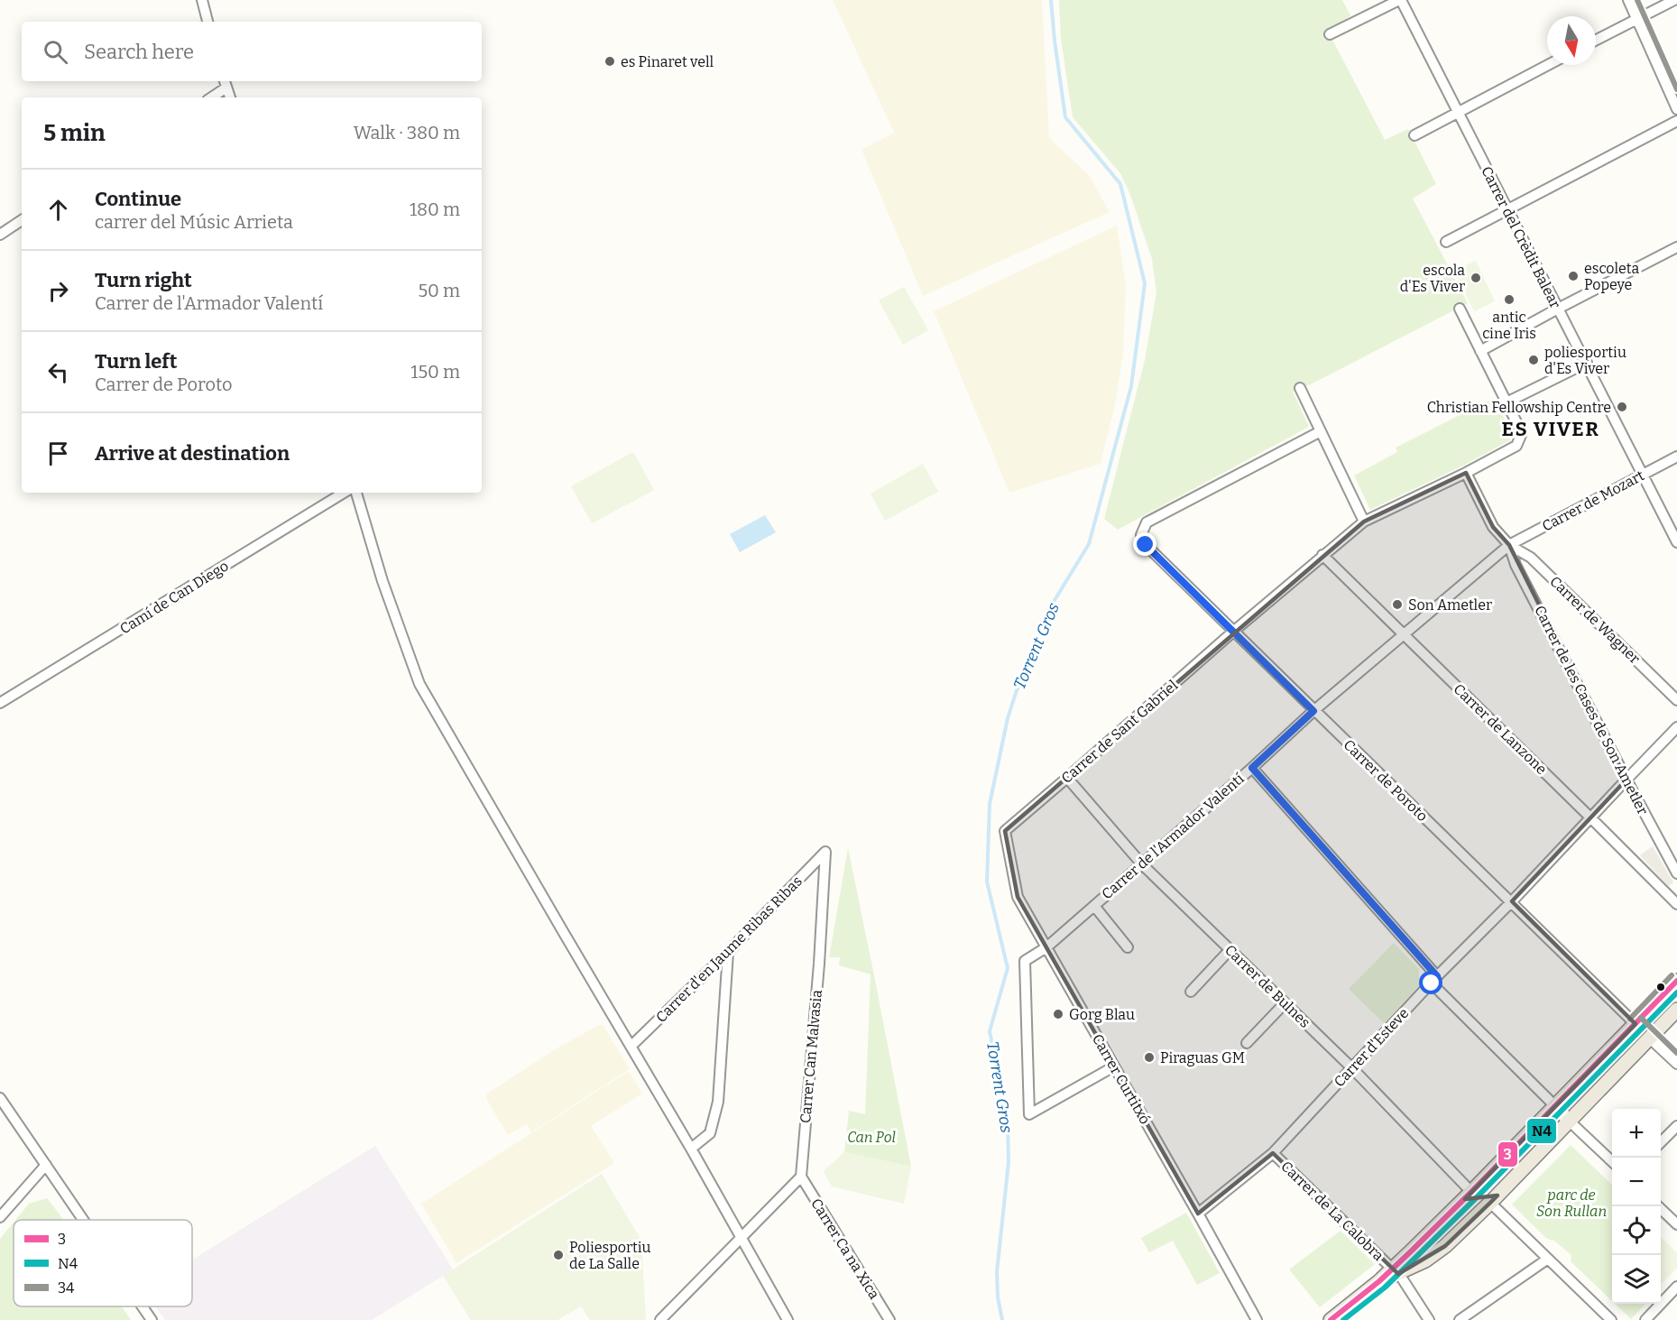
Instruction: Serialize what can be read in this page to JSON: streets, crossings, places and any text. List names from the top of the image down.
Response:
{
  "streets": {
    "street": [
      "Carrer del Crèdit Balear",
      "Carrer de Mozart",
      "Camí de Can Diego",
      "Carrer de Wagner",
      "Carrer de les Cases de Son Ametler",
      "Carrer de Lanzone",
      "Carrer de Sant Gabriel",
      "Carrer de Poroto",
      "Carrer de l'Armador Valentí",
      "Carrer d'en Jaume Ribas Ribas",
      "Carrer de Bulnes",
      "Carrer d'Esteve",
      "Carrer Can Malvasia",
      "Carrer Curtitxó",
      "Carrer de La Calobra",
      "Carrer Ca na Xica"
    ]
  },
  "crossings": [
    ["Carrer del Crèdit Balear", "Carrer de Mozart"],
    ["Carrer de Mozart", "Carrer de Wagner"],
    ["Carrer de Mozart", "Carrer de les Cases de Son Ametler"],
    ["Carrer de Mozart", "Carrer de l'Armador Valentí"],
    ["Carrer de Wagner", "Carrer de les Cases de Son Ametler"],
    ["Carrer de Wagner", "Carrer de l'Armador Valentí"],
    ["Carrer de les Cases de Son Ametler", "Carrer de l'Armador Valentí"],
    ["Carrer de les Cases de Son Ametler", "Carrer d'Esteve"],
    ["Carrer de Lanzone", "Carrer de Sant Gabriel"],
    ["Carrer de Lanzone", "Carrer de l'Armador Valentí"],
    ["Carrer de Lanzone", "Carrer d'Esteve"],
    ["Carrer de Sant Gabriel", "Carrer de Poroto"],
    ["Carrer de Sant Gabriel", "Carrer de Bulnes"],
    ["Carrer de Sant Gabriel", "Carrer Curtitxó"],
    ["Carrer de Poroto", "Carrer de l'Armador Valentí"],
    ["Carrer de Poroto", "Carrer d'Esteve"],
    ["Carrer de l'Armador Valentí", "Carrer de Bulnes"],
    ["Carrer de l'Armador Valentí", "Carrer Curtitxó"],
    ["Carrer d'en Jaume Ribas Ribas", "Carrer Can Malvasia"],
    ["Carrer de Bulnes", "Carrer d'Esteve"],
    ["Carrer d'Esteve", "Carrer Curtitxó"],
    ["Carrer d'Esteve", "Carrer de La Calobra"],
    ["Carrer Can Malvasia", "Carrer Ca na Xica"]
  ],
  "districts": ["ES VIVER"],
  "water": ["Torrent Gros"],
  "parks": ["Can Pol", "parc de Son Rullan"],
  "places": [
    "es Pinaret vell",
    "escoleta Popeye",
    "escola d'Es Viver",
    "antic cine Iris",
    "poliesportiu d'Es Viver",
    "Christian Fellowship Centre",
    "Son Ametler",
    "Gorg Blau",
    "Piraguas GM",
    "Poliesportiu de La Salle"
  ],
  "lines": ["transit line 34", "transit line 3", "transit line N4"],
  "legend": ["3", "N4", "34"],
  "north": "bottom",
  "page": {
    "search": "Search here",
    "heading": ["5 min", "Walk · 380 m"],
    "list": [
      ["Continue", "carrer del Músic Arrieta", "180 m"],
      ["Turn right", "Carrer de l'Armador Valentí", "50 m"],
      ["Turn left", "Carrer de Poroto", "150 m"],
      "Arrive at destination"
    ],
    "map_buttons": ["+", "−"]
  }
}
